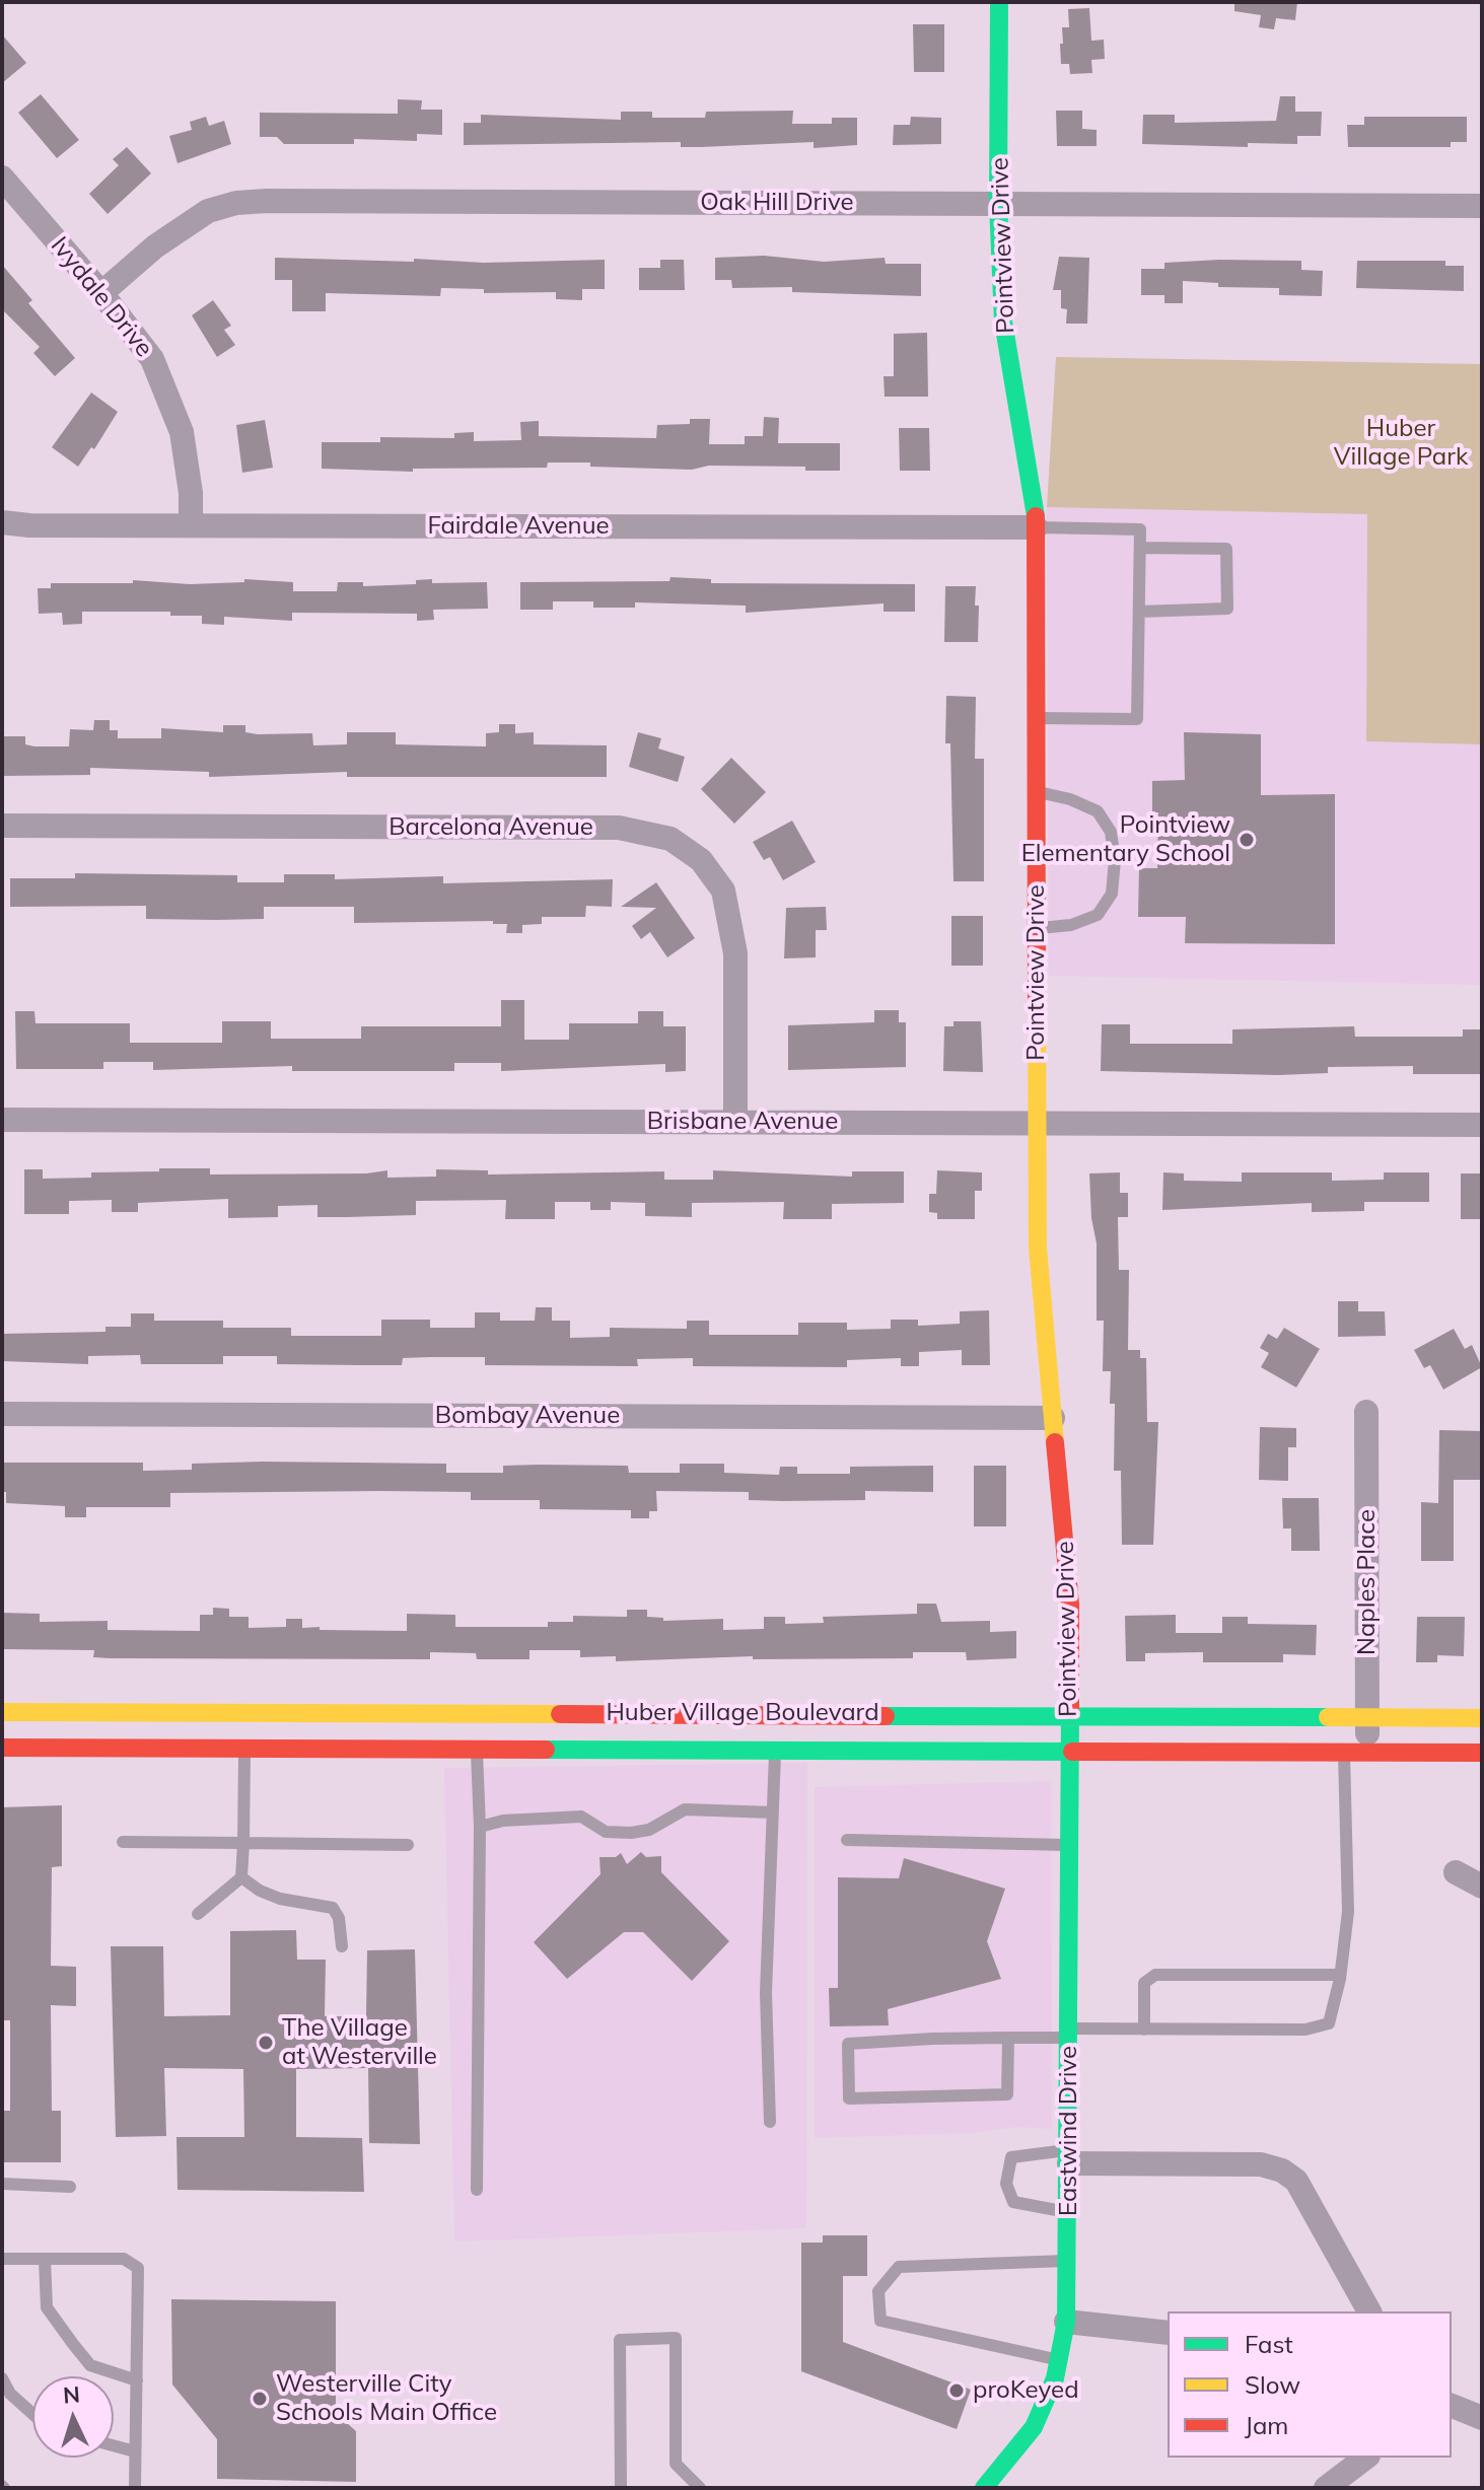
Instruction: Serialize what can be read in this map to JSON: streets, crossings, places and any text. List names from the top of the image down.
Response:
{
  "streets": {
    "street": [
      "Oak Hill Drive",
      "Pointview Drive",
      "Ivydale Drive",
      "Fairdale Avenue",
      "Barcelona Avenue",
      "Brisbane Avenue",
      "Bombay Avenue",
      "Naples Place",
      "Huber Village Boulevard",
      "Eastwind Drive"
    ]
  },
  "crossings": [
    ["Oak Hill Drive", "Pointview Drive"],
    ["Oak Hill Drive", "Ivydale Drive"],
    ["Pointview Drive", "Fairdale Avenue"],
    ["Pointview Drive", "Brisbane Avenue"],
    ["Pointview Drive", "Bombay Avenue"],
    ["Pointview Drive", "Huber Village Boulevard"],
    ["Pointview Drive", "Eastwind Drive"],
    ["Ivydale Drive", "Fairdale Avenue"],
    ["Barcelona Avenue", "Brisbane Avenue"],
    ["Naples Place", "Huber Village Boulevard"],
    ["Huber Village Boulevard", "Eastwind Drive"]
  ],
  "parks": ["Huber Village Park"],
  "places": [
    "Pointview Elementary School",
    "The Village at Westerville",
    "proKeyed",
    "Westerville City Schools Main Office"
  ],
  "legend": ["Fast", "Slow", "Jam"],
  "north": "top"
}
